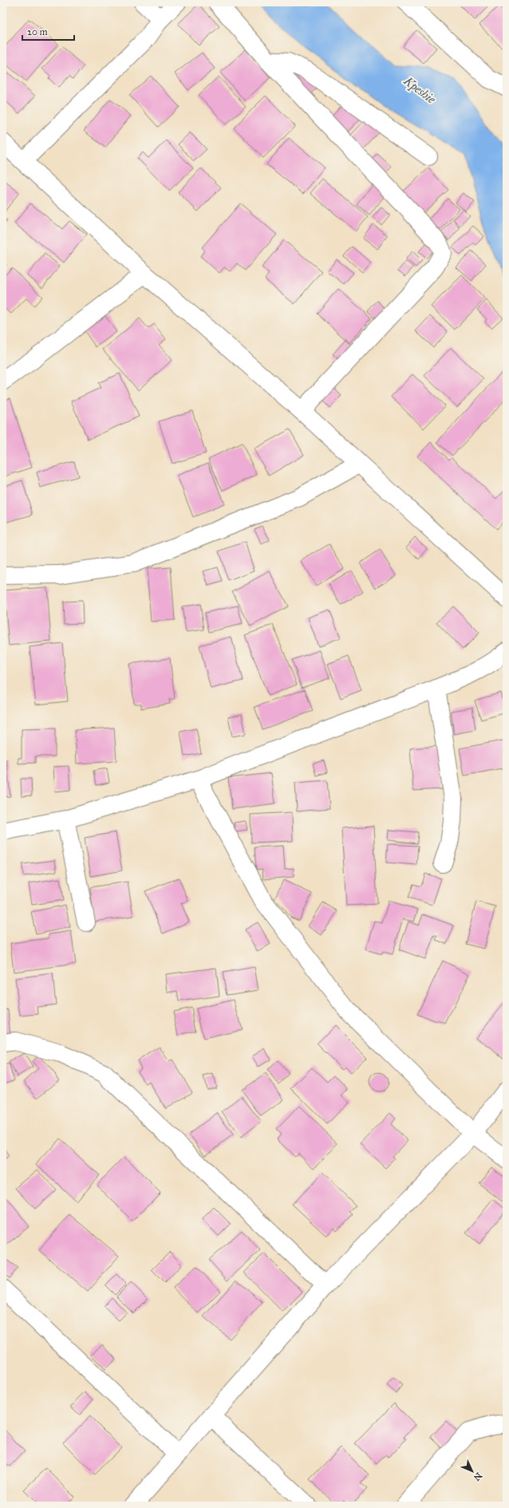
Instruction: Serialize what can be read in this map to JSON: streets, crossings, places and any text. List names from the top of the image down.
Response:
{
  "water": ["Kpeshie"],
  "scale_bar": "20 m",
  "north": "bottom right"
}
